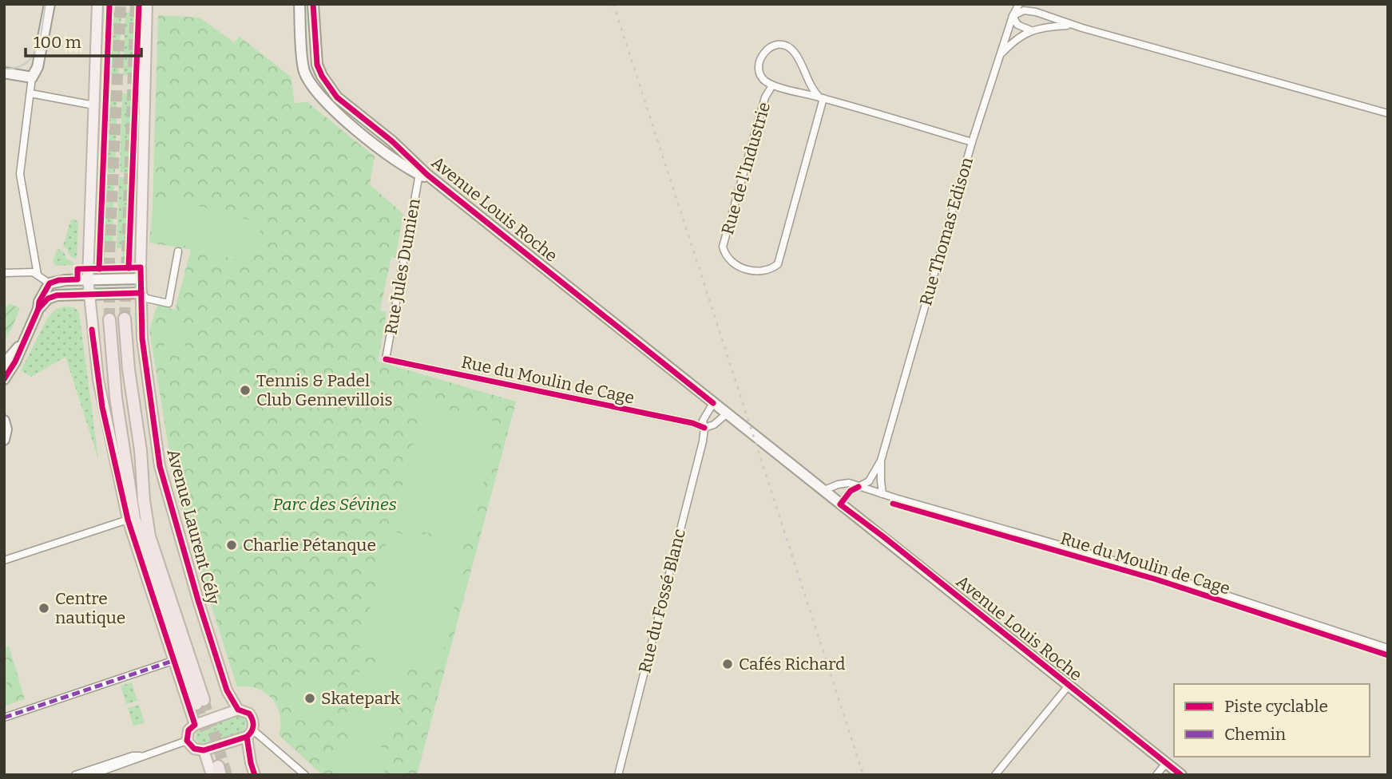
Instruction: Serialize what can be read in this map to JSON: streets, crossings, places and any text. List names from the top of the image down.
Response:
{
  "streets": {
    "main road": ["Avenue Louis Roche", "Avenue Laurent Cély"],
    "street": [
      "Rue de l'Industrie",
      "Rue Thomas Edison",
      "Rue Jules Dumien",
      "Rue du Moulin de Cage",
      "Rue du Fossé Blanc"
    ]
  },
  "crossings": [
    ["Rue de l'Industrie", "Rue Thomas Edison"],
    ["Avenue Louis Roche", "Rue Jules Dumien"],
    ["Avenue Louis Roche", "Rue du Moulin de Cage"],
    ["Avenue Louis Roche", "Rue du Fossé Blanc"],
    ["Rue Thomas Edison", "Rue du Moulin de Cage"],
    ["Rue Jules Dumien", "Rue du Moulin de Cage"],
    ["Rue du Moulin de Cage", "Rue du Fossé Blanc"]
  ],
  "parks": ["Parc des Sévines"],
  "places": [
    "Tennis & Padel Club Gennevillois",
    "Charlie Pétanque",
    "Centre nautique",
    "Cafés Richard",
    "Skatepark"
  ],
  "legend": ["Piste cyclable", "Chemin"],
  "scale_bar": "100 m"
}
